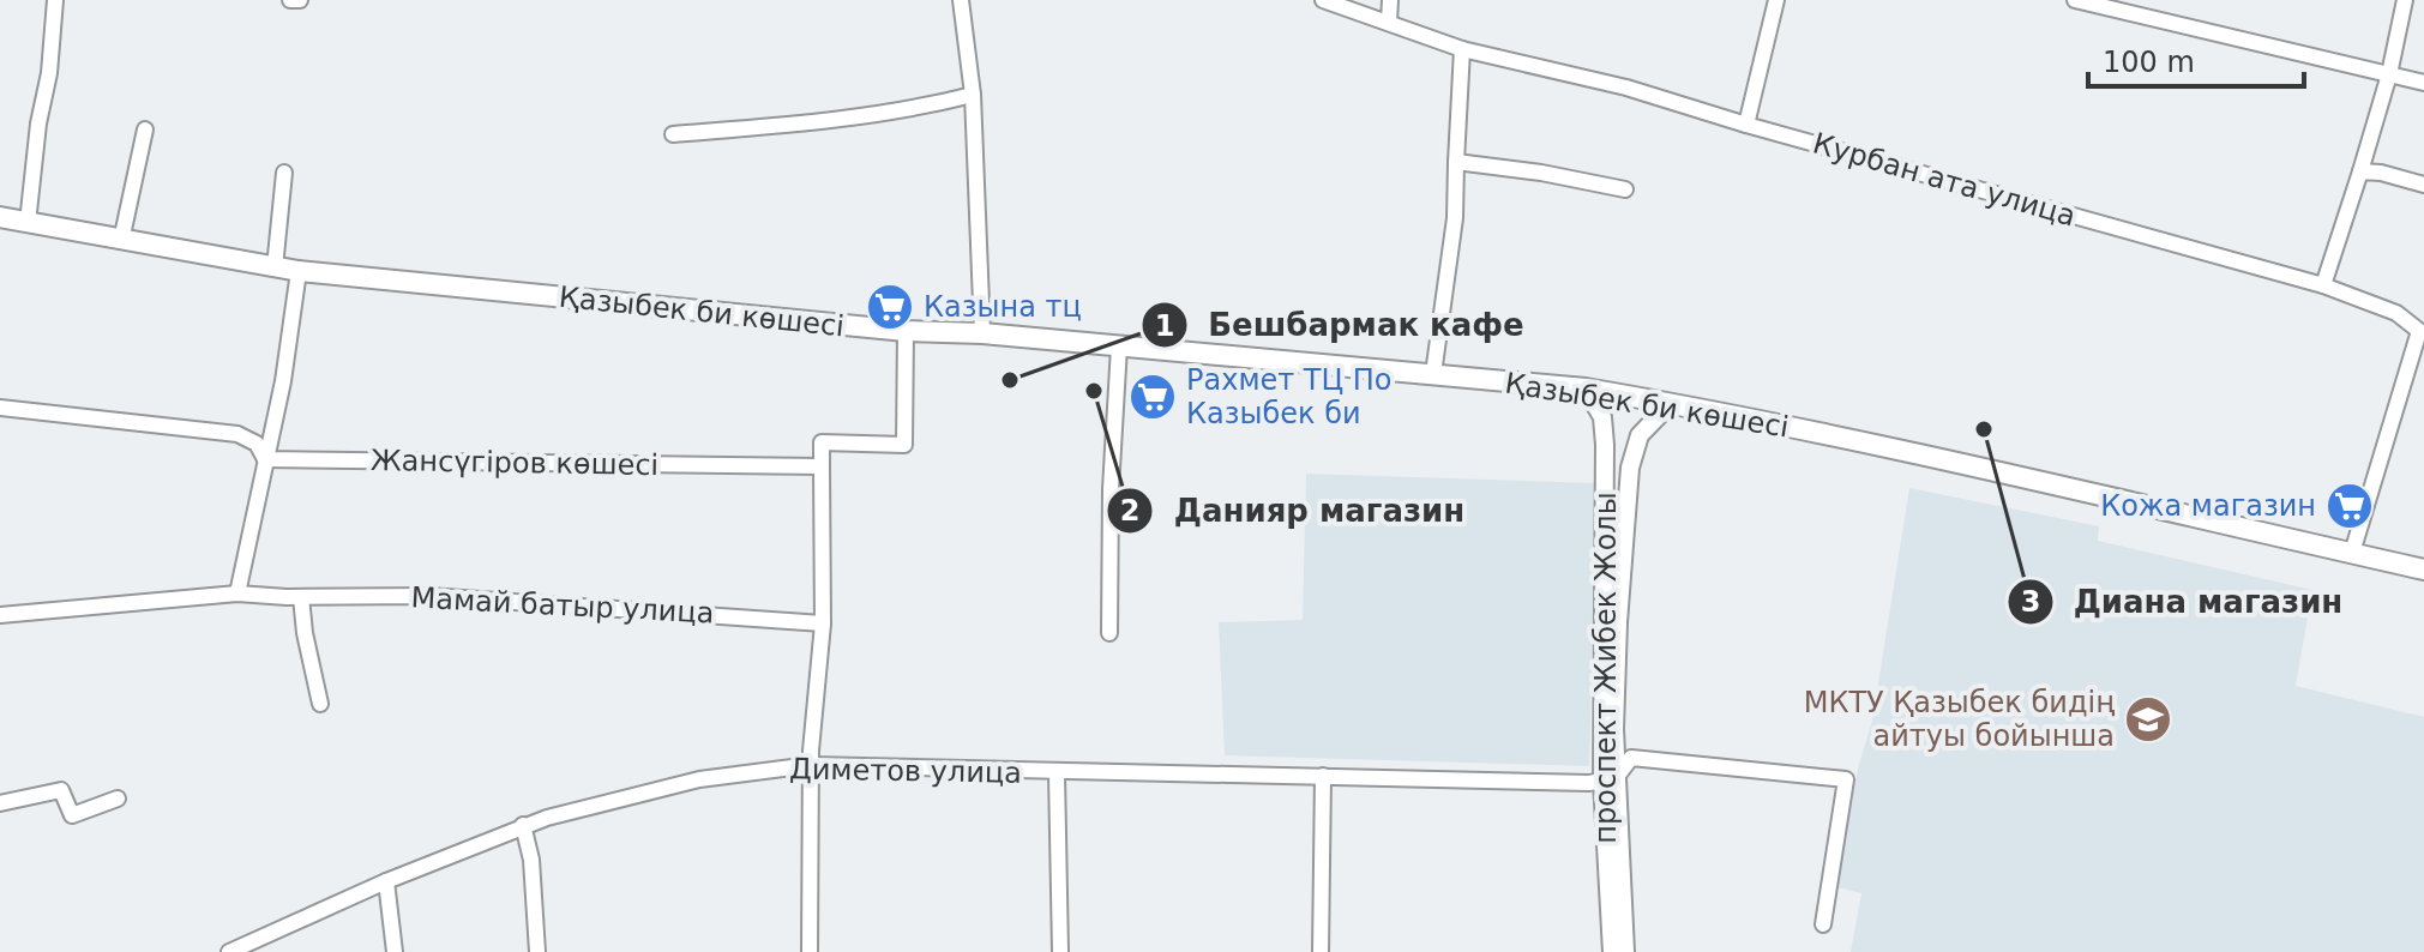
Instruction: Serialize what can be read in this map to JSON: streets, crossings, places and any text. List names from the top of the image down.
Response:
{
  "streets": {
    "main road": ["Қазыбек би көшесі"],
    "street": [
      "Курбан ата улица",
      "Жансүгіров көшесі",
      "Мамай батыр улица",
      "проспект Жибек Жолы",
      "Диметов улица"
    ]
  },
  "crossings": [
    ["Курбан ата улица", "Қазыбек би көшесі"],
    ["Қазыбек би көшесі", "проспект Жибек Жолы"],
    ["проспект Жибек Жолы", "Диметов улица"]
  ],
  "places": {
    "supermarket": ["Казына тц", "Рахмет ТЦ По Казыбек би", "Кожа магазин"],
    "other": ["Бешбармак кафе", "Данияр магазин", "Диана магазин"],
    "school or university": ["МКТУ Қазыбек бидің айтуы бойынша"]
  },
  "scale_bar": "100 m"
}
